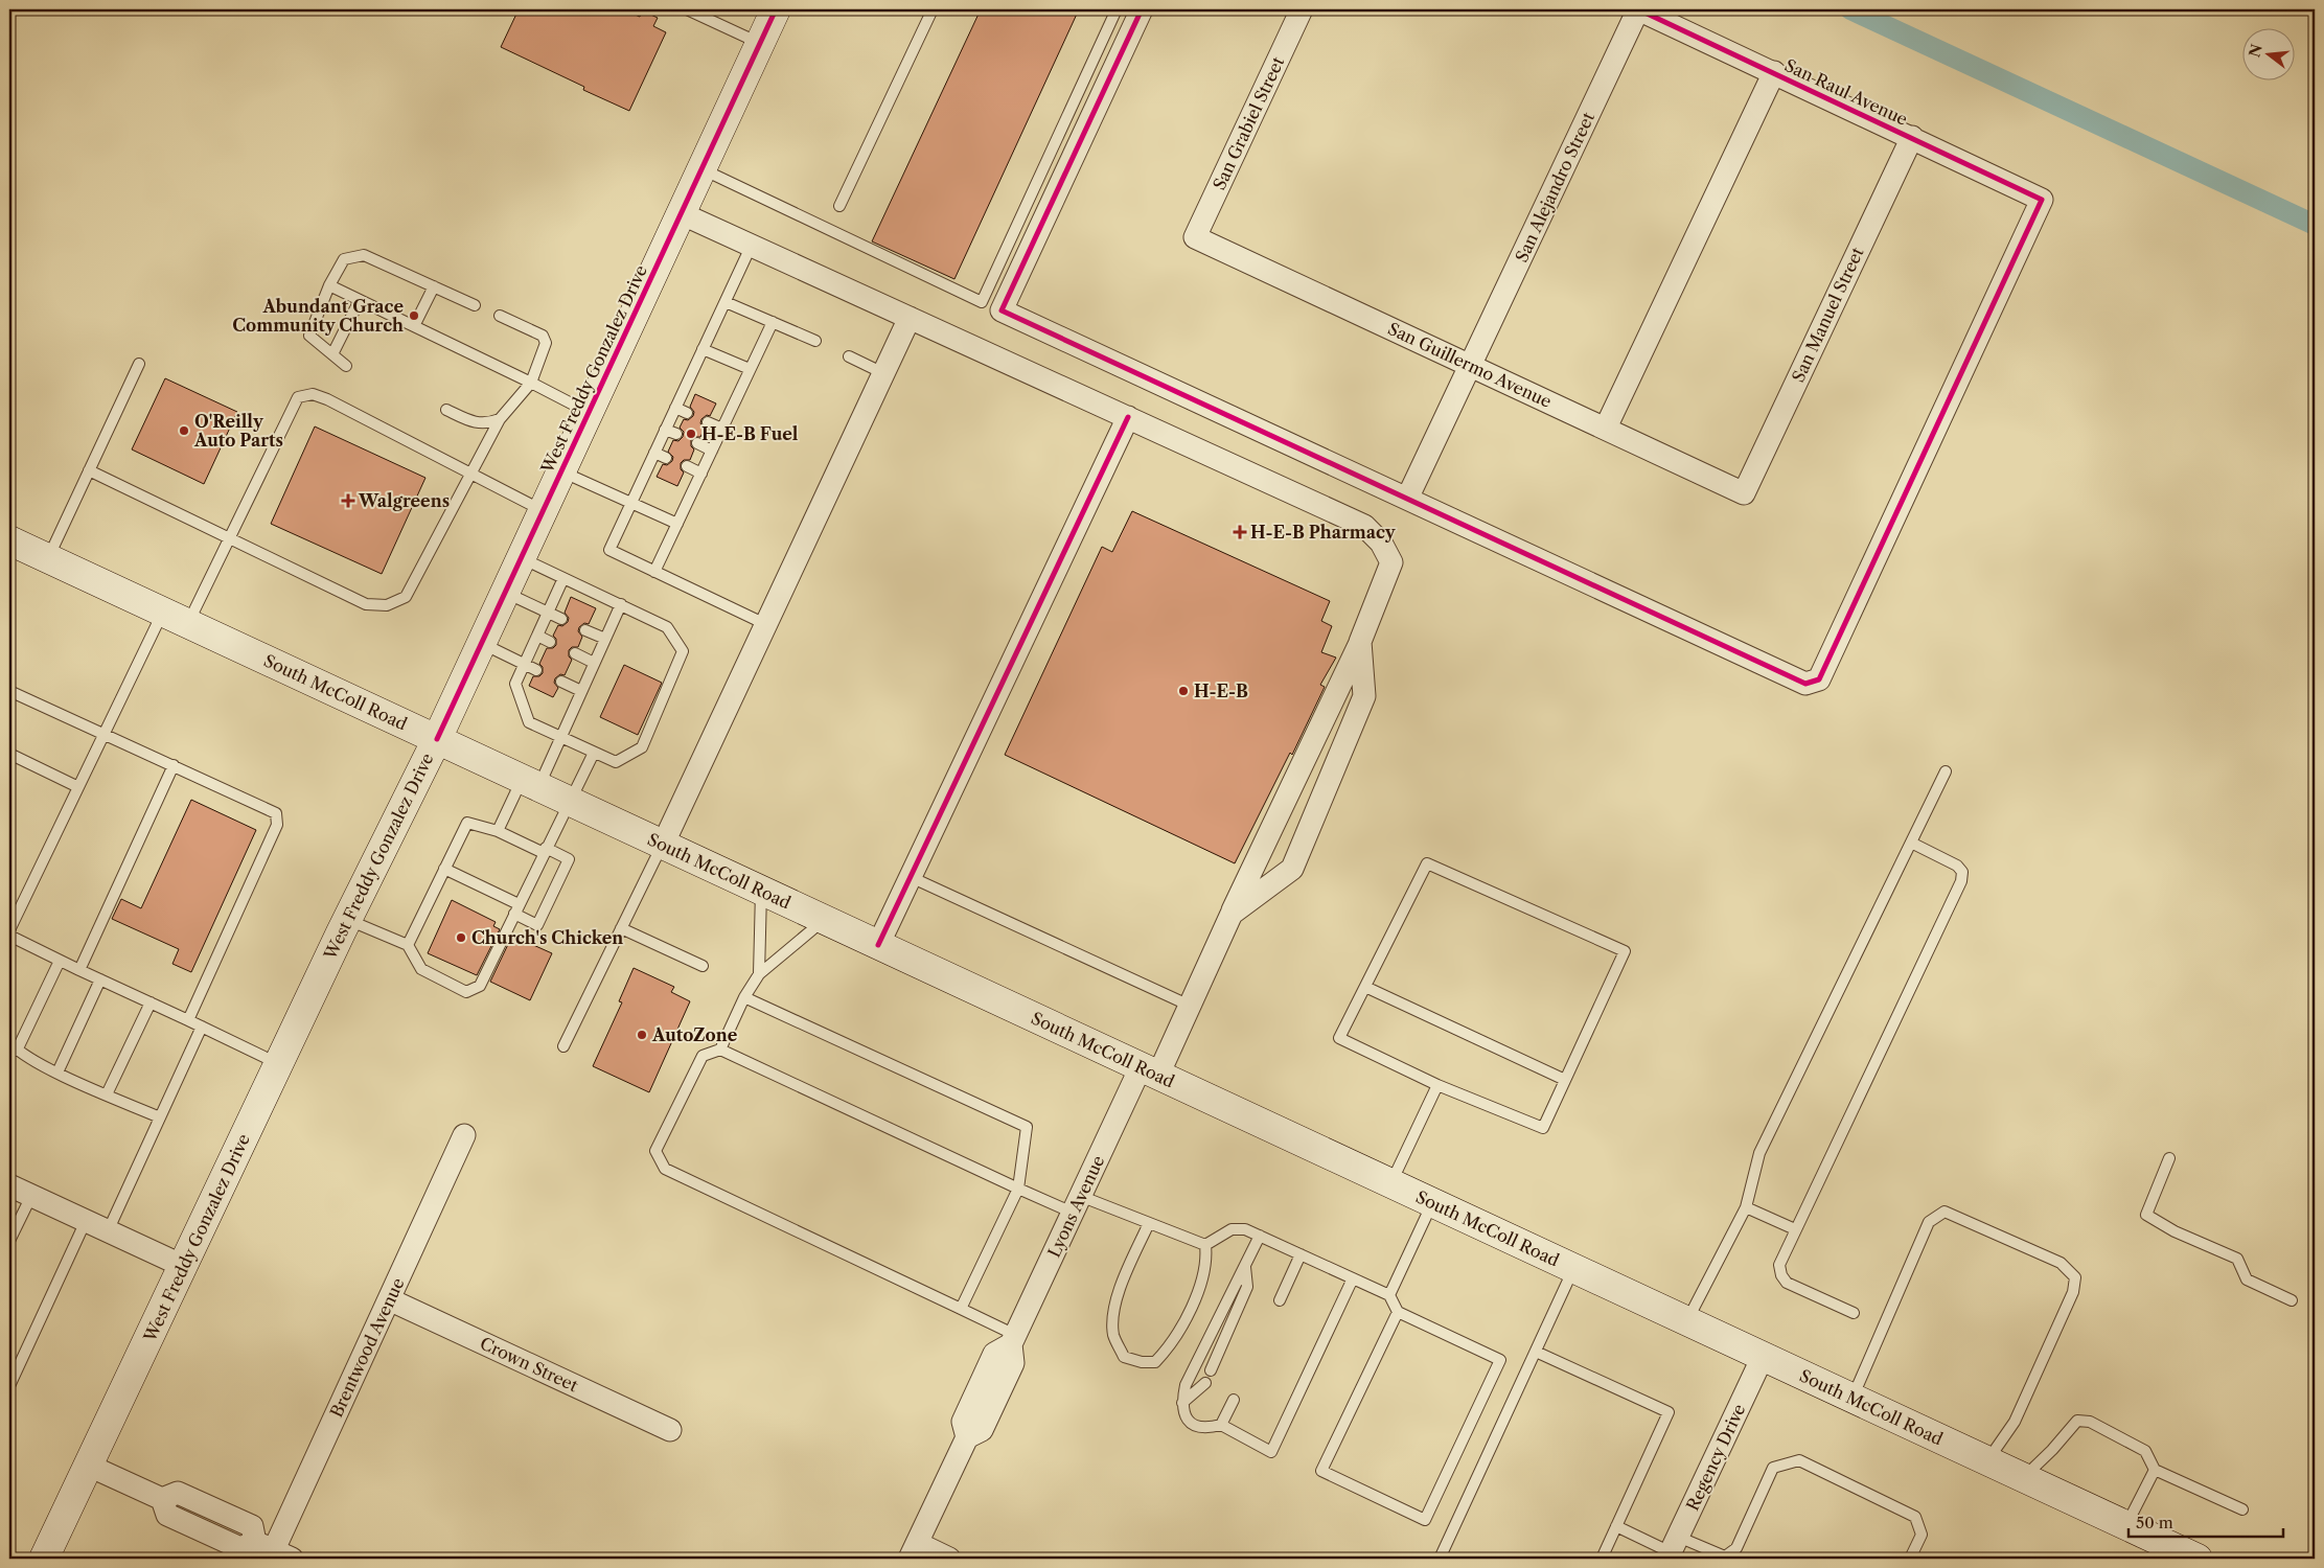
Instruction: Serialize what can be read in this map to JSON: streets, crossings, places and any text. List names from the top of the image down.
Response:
{
  "streets": {
    "main road": ["West Freddy Gonzalez Drive", "South McColl Road"],
    "street": [
      "San Raul Avenue",
      "San Grabiel Street",
      "San Alejandro Street",
      "San Manuel Street",
      "San Guillermo Avenue",
      "Lyons Avenue",
      "Brentwood Avenue",
      "Crown Street",
      "Regency Drive"
    ]
  },
  "crossings": [
    ["San Raul Avenue", "San Alejandro Street"],
    ["San Raul Avenue", "San Manuel Street"],
    ["San Grabiel Street", "San Guillermo Avenue"],
    ["San Alejandro Street", "San Guillermo Avenue"],
    ["San Manuel Street", "San Guillermo Avenue"],
    ["West Freddy Gonzalez Drive", "South McColl Road"],
    ["West Freddy Gonzalez Drive", "Lyons Avenue"],
    ["South McColl Road", "Lyons Avenue"],
    ["South McColl Road", "Regency Drive"],
    ["Brentwood Avenue", "Crown Street"]
  ],
  "places": {
    "other": [
      "Abundant Grace Community Church",
      "O'Reilly Auto Parts",
      "H-E-B Fuel",
      "H-E-B",
      "Church's Chicken",
      "AutoZone"
    ],
    "health": ["Walgreens", "H-E-B Pharmacy"]
  },
  "scale_bar": "50 m",
  "north": "left"
}
